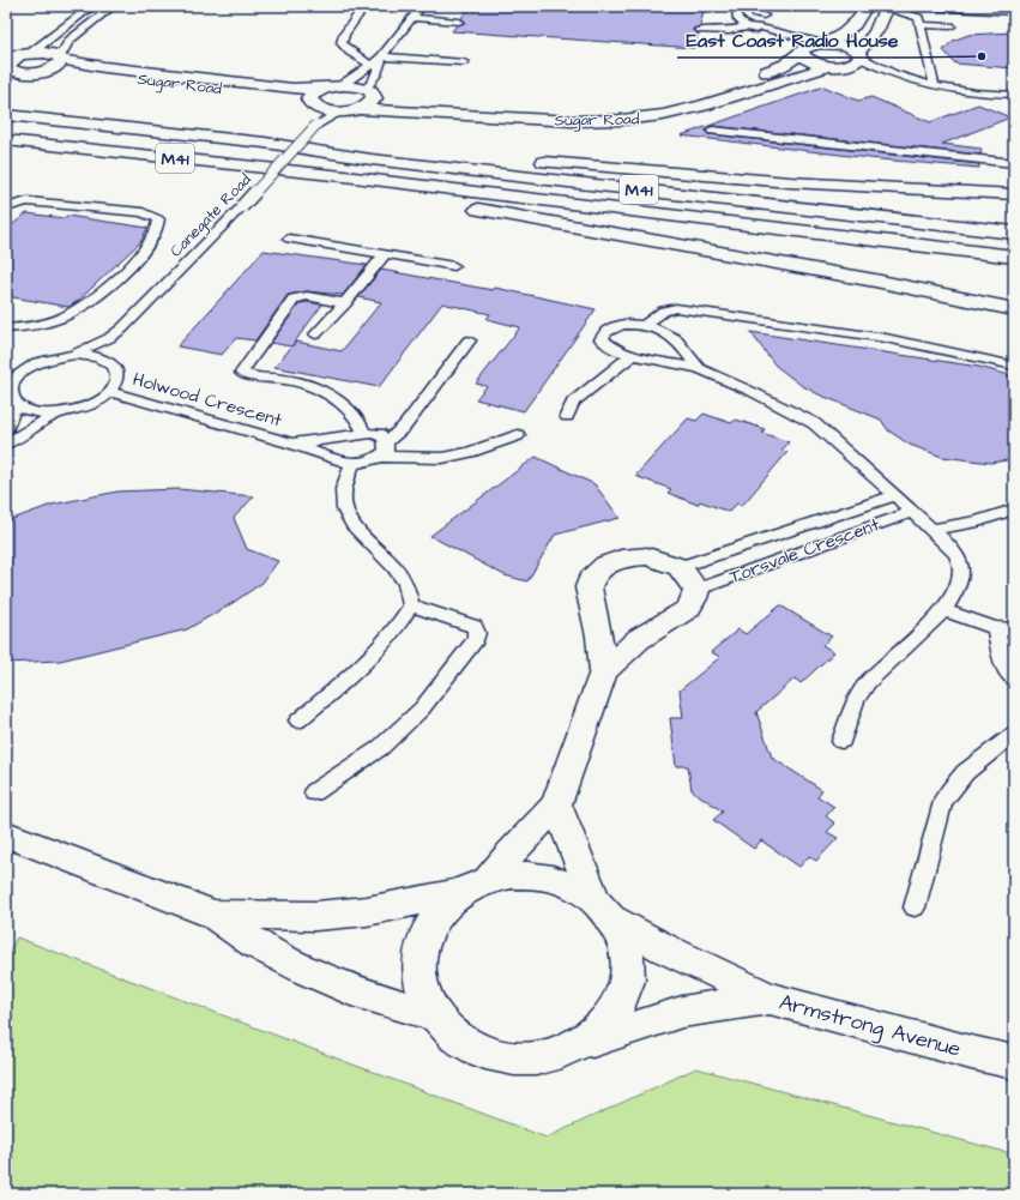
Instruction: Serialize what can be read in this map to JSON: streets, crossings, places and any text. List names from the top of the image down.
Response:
{
  "streets": {
    "main road": ["Sugar Road", "M41", "Armstrong Avenue"],
    "lane": ["Canegate Road", "Holwood Crescent", "Torsvale Crescent"]
  },
  "crossings": [
    ["Sugar Road", "Canegate Road"]
  ],
  "places": ["East Coast Radio House"]
}
